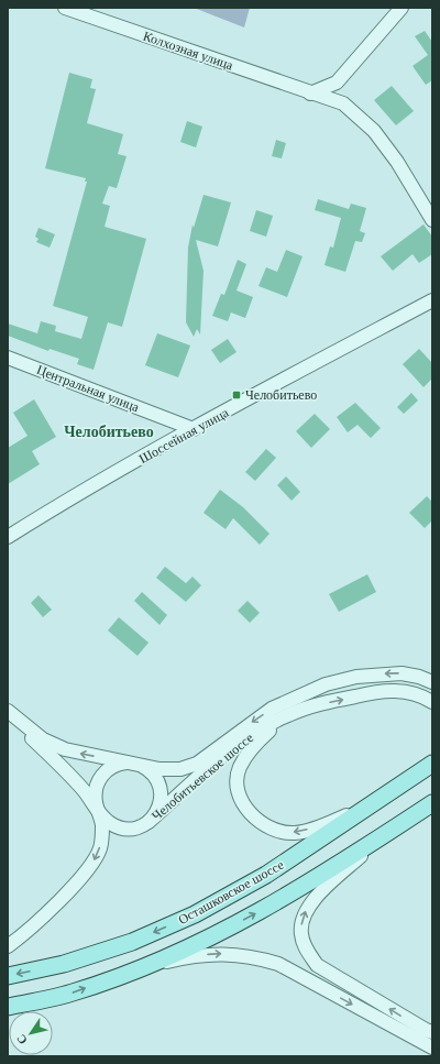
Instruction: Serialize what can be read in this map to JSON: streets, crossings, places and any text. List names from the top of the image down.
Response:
{
  "streets": {
    "main road": ["Осташковское шоссе"],
    "street": [
      "Колхозная улица",
      "Центральная улица",
      "Шоссейная улица",
      "Челобитьевское шоссе"
    ]
  },
  "crossings": [
    ["Центральная улица", "Шоссейная улица"]
  ],
  "districts": ["Челобитьево"],
  "places": {
    "transit": ["Челобитьево"]
  },
  "north": "bottom left"
}
